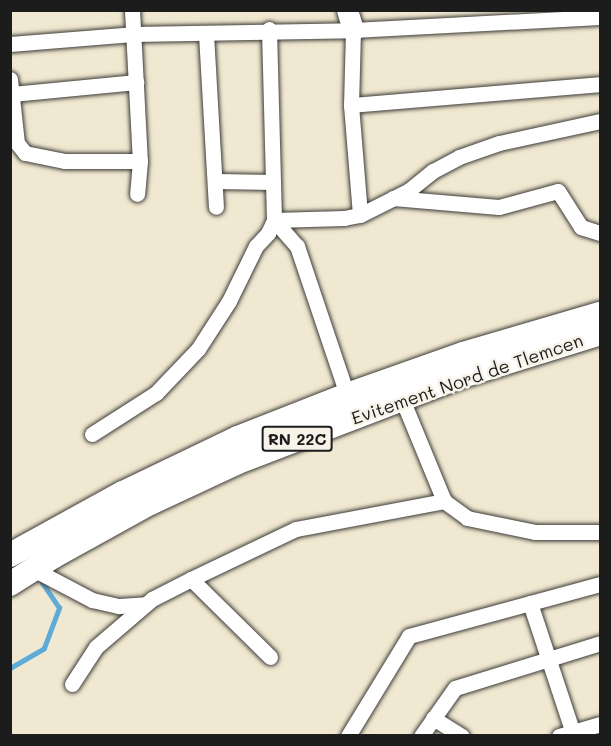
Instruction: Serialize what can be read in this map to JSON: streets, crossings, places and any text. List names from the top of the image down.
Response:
{
  "streets": {
    "highway": ["Evitement Nord de Tlemcen", "RN 22C"]
  }
}
